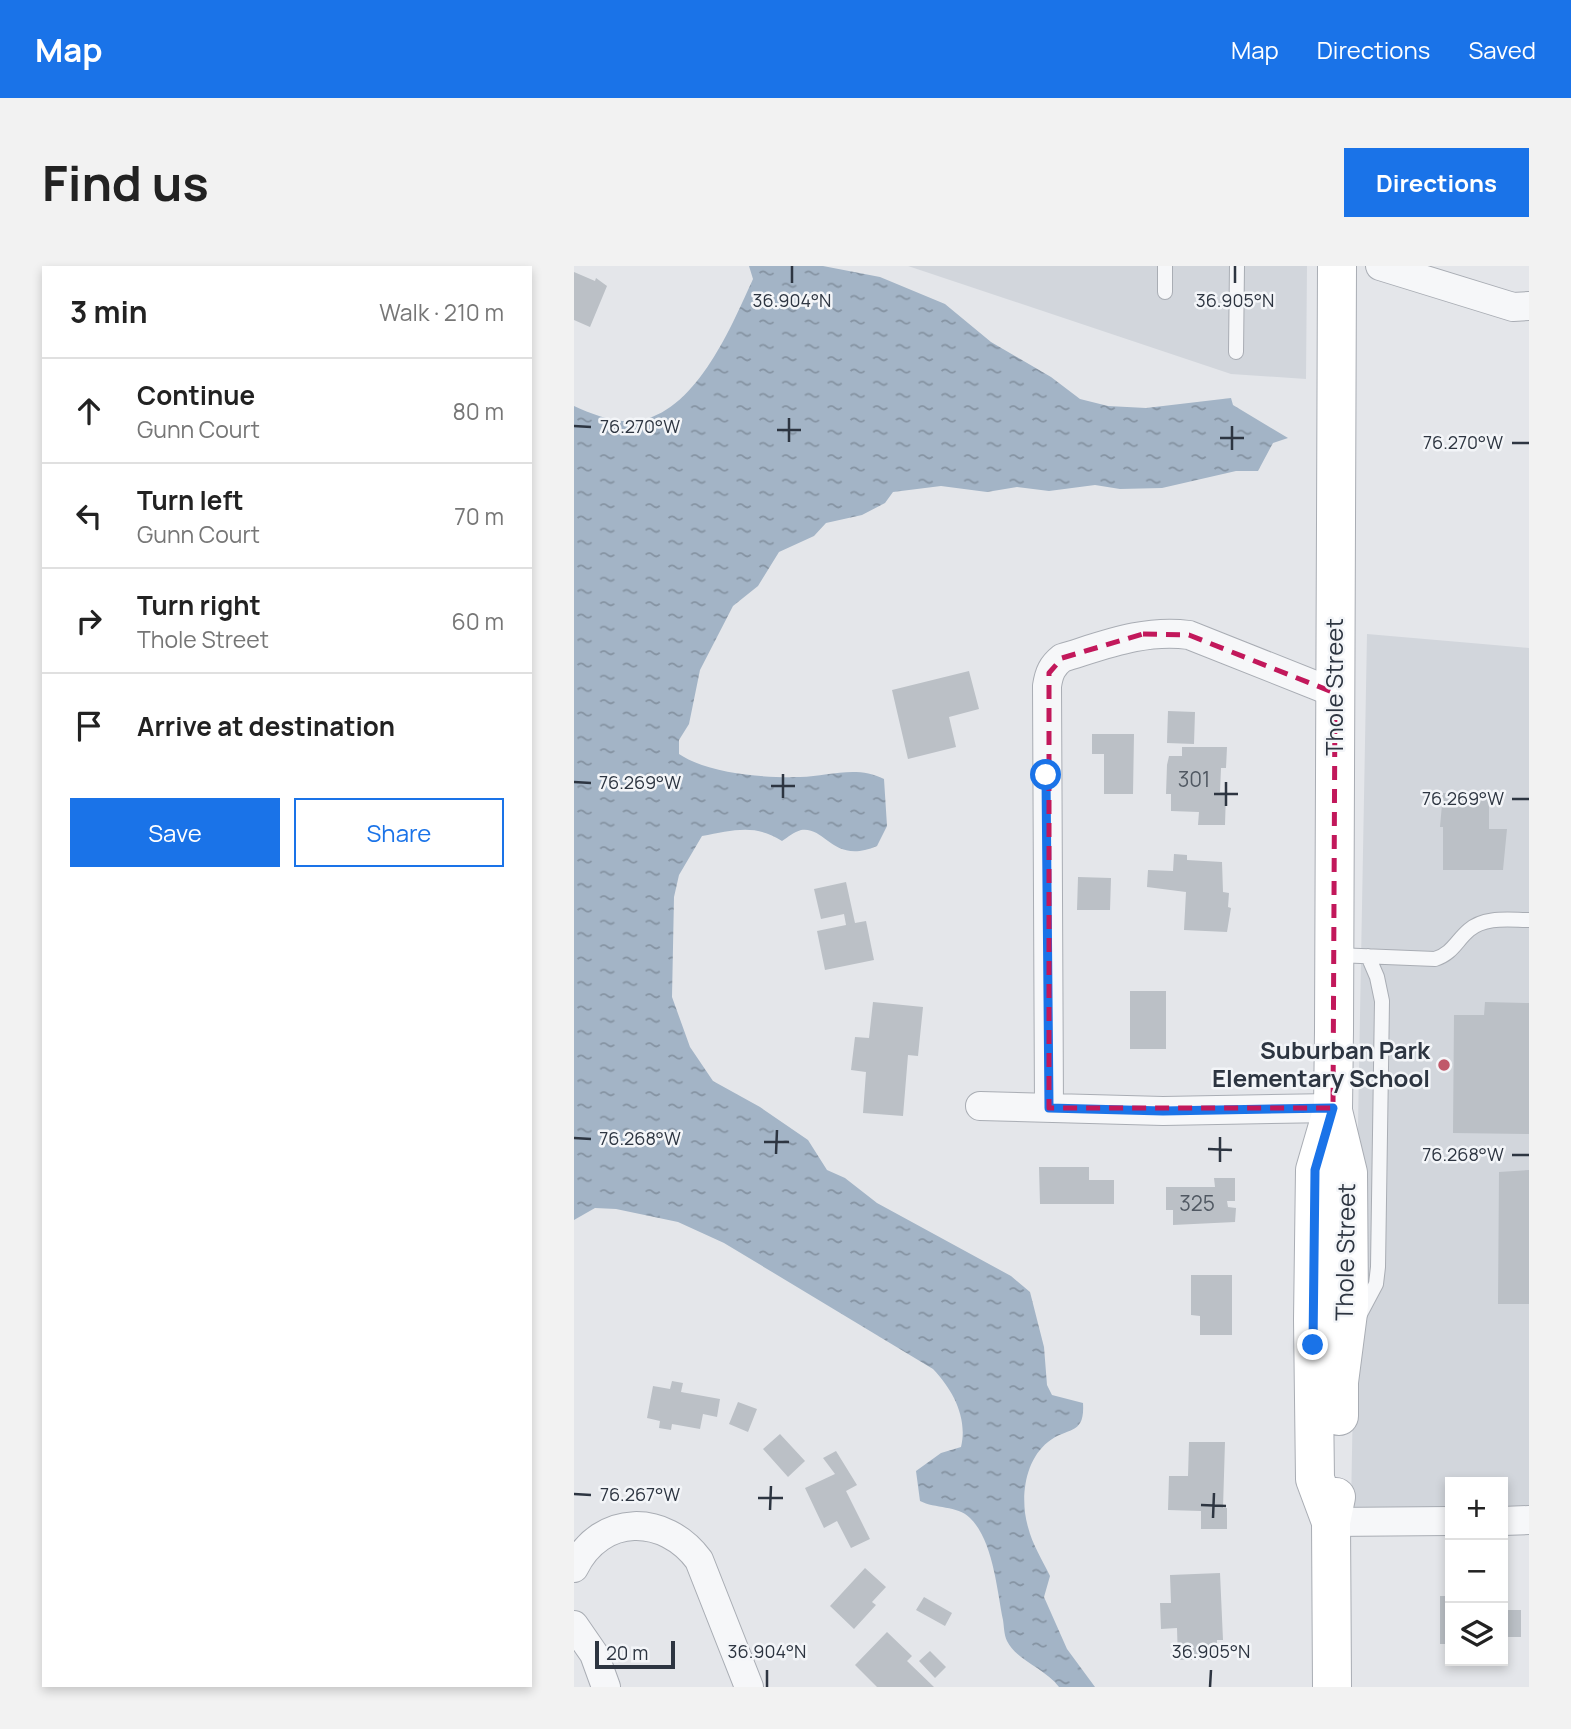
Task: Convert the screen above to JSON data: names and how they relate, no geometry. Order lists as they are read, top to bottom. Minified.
{"streets":{"street":["Thole Street"]},"places":["Suburban Park Elementary School"],"house_numbers":["301","325"],"scale_bar":"20 m","page":{"header":"Map","nav":["Map","Directions","Saved"],"buttons":["Directions",["Save","Share"]],"title":"Find us","heading":["3 min","Walk · 210 m"],"list":[["Continue","Gunn Court","80 m"],["Turn left","Gunn Court","70 m"],["Turn right","Thole Street","60 m"],"Arrive at destination"],"map_buttons":["+","−"],"scale":"20 m"},"coordinates":["36.904°N","36.905°N","76.270°W","76.269°W","76.268°W","76.267°W"]}
